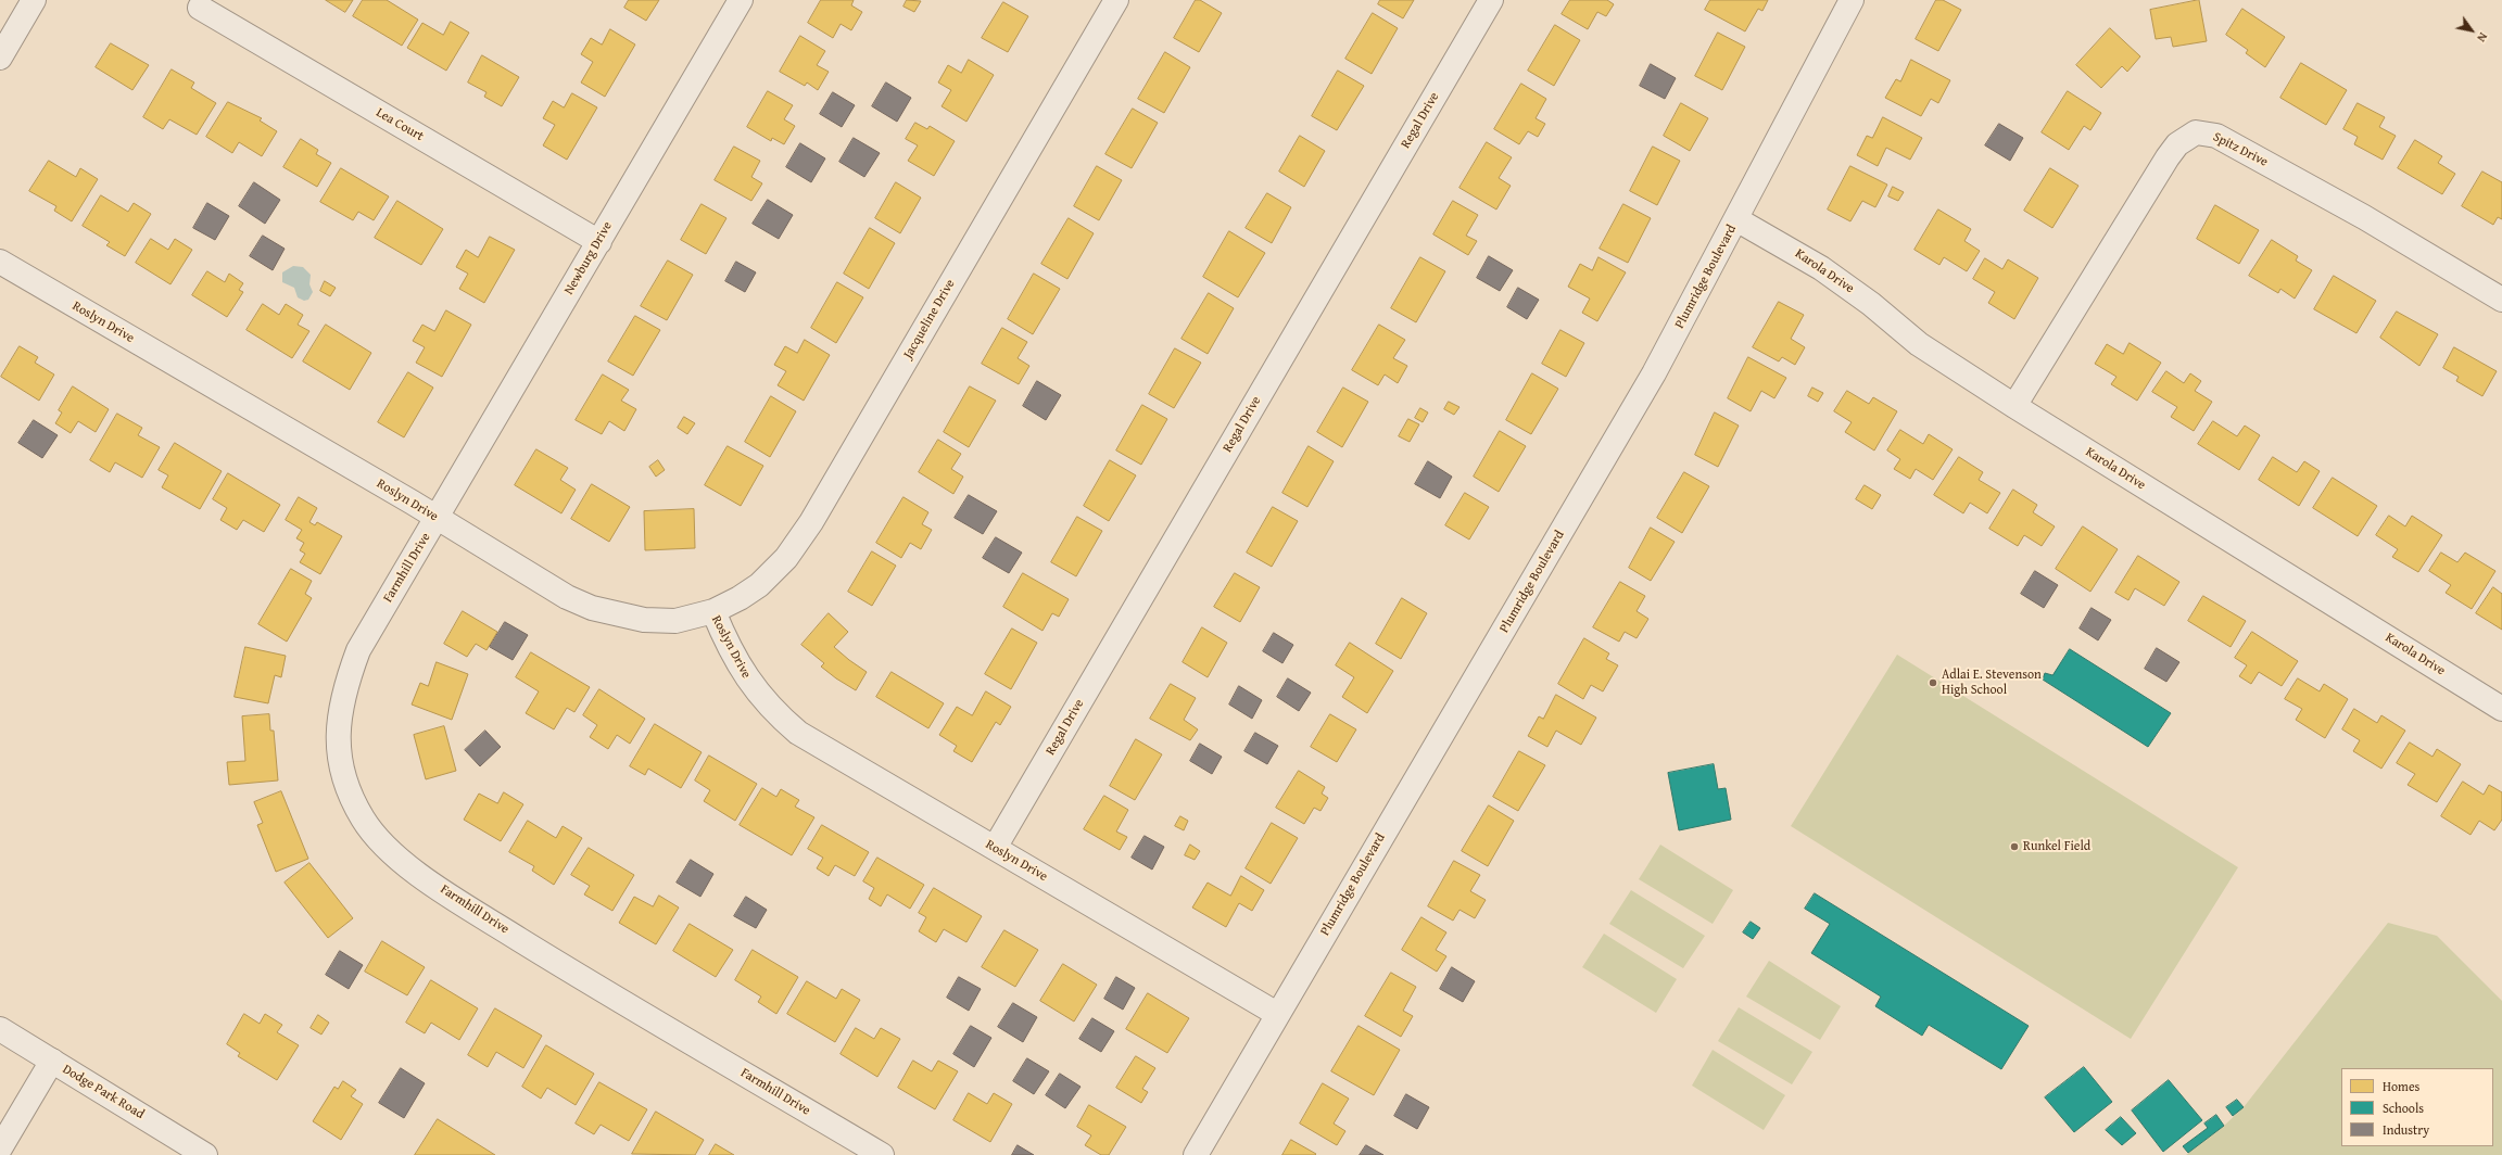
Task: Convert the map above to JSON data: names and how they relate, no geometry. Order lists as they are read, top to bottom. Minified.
{"streets":{"street":["Regal Drive","Lea Court","Spitz Drive","Newburg Drive","Karola Drive","Plumridge Boulevard","Jacqueline Drive","Roslyn Drive","Farmhill Drive","Dodge Park Road"]},"crossings":[["Regal Drive","Roslyn Drive"],["Lea Court","Newburg Drive"],["Spitz Drive","Karola Drive"],["Newburg Drive","Roslyn Drive"],["Newburg Drive","Farmhill Drive"],["Karola Drive","Plumridge Boulevard"],["Plumridge Boulevard","Roslyn Drive"],["Jacqueline Drive","Roslyn Drive"],["Roslyn Drive","Farmhill Drive"]],"places":["Adlai E. Stevenson High School","Runkel Field"],"legend":["Homes","Schools","Industry"],"north":"bottom right"}
